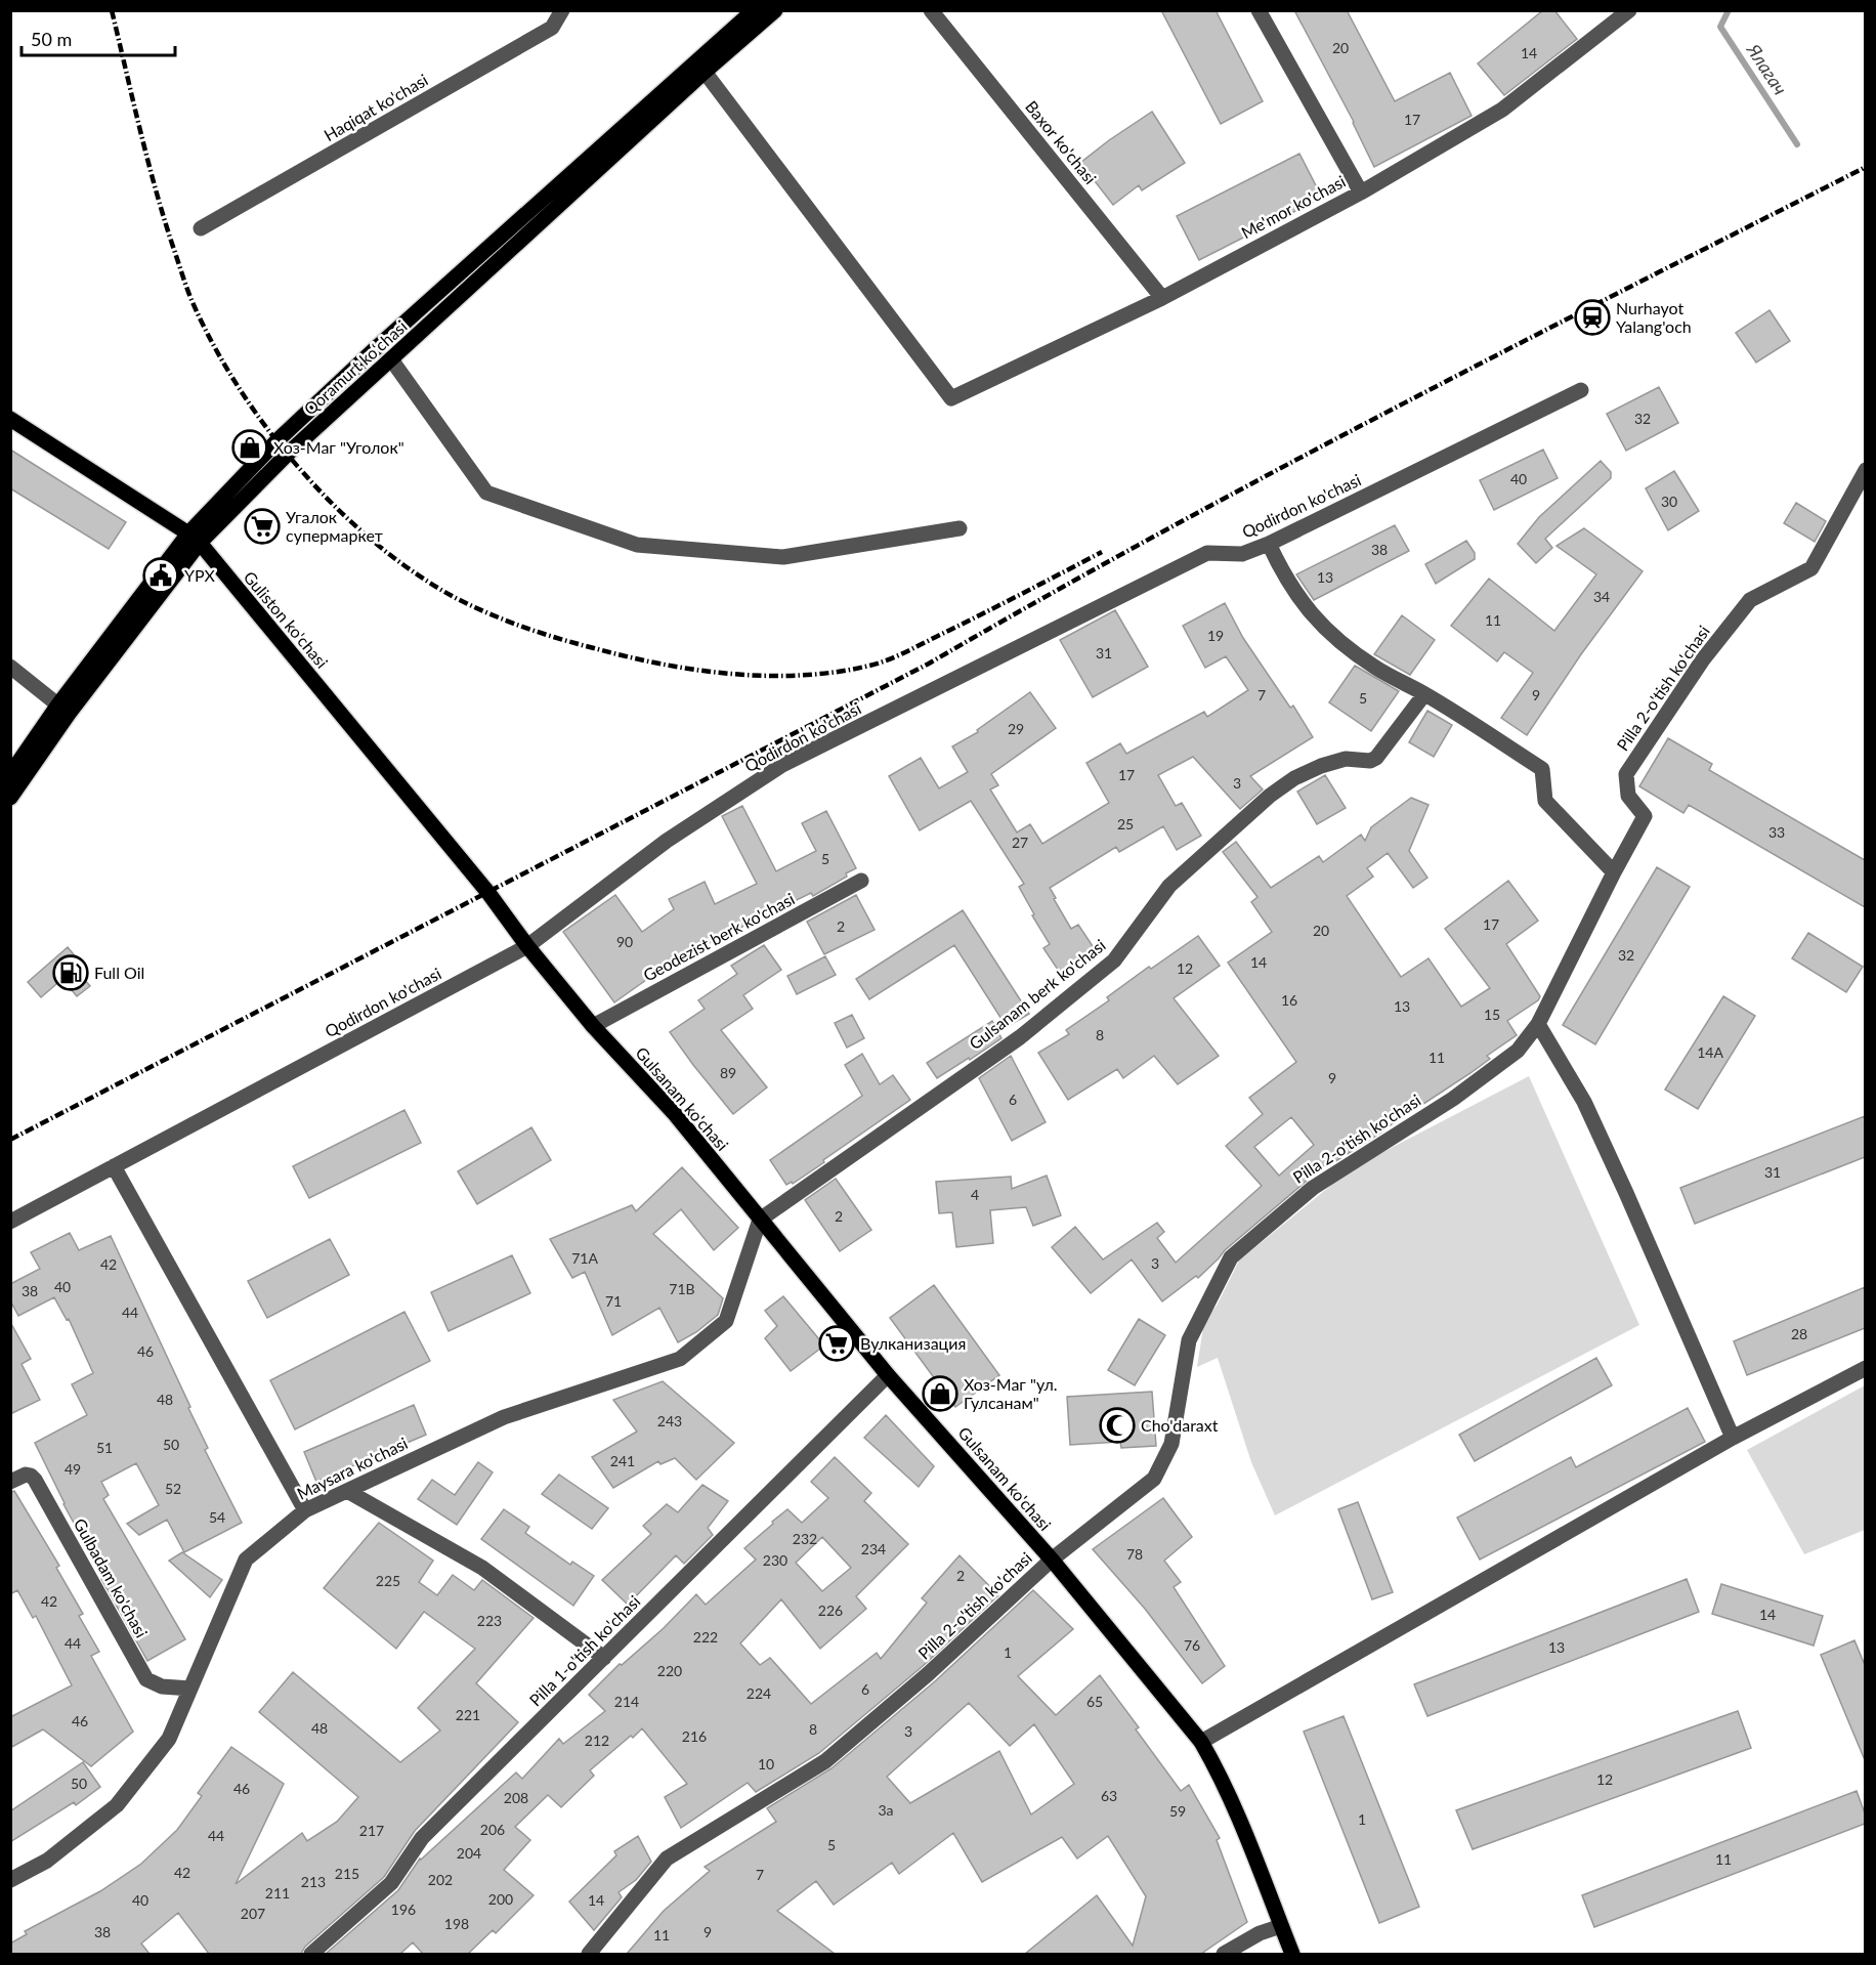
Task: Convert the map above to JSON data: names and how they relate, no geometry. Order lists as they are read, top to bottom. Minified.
{"streets":{"main road":["Qoramurt koʻchasi","Guliston ko'chasi","Gulsanam ko'chasi"],"street":["Haqiqat ko'chasi","Baxor ko'chasi","Me'mor ko'chasi","Qodirdon ko'chasi","Pilla 2-o'tish ko'chasi","Geodezist berk ko'chasi","Gulsanam berk ko'chasi","Maysara ko'chasi","Gulbadam ko'chasi","Pilla 1-o'tish ko'chasi"]},"crossings":[["Baxor ko'chasi","Me'mor ko'chasi"],["Me'mor ko'chasi","Qoramurt koʻchasi"],["Qoramurt koʻchasi","Guliston ko'chasi"],["Qodirdon ko'chasi","Gulsanam ko'chasi"],["Guliston ko'chasi","Gulsanam ko'chasi"],["Pilla 2-o'tish ko'chasi","Gulsanam ko'chasi"],["Geodezist berk ko'chasi","Gulsanam ko'chasi"],["Gulsanam berk ko'chasi","Gulsanam ko'chasi"],["Gulsanam berk ko'chasi","Maysara ko'chasi"],["Gulsanam ko'chasi","Maysara ko'chasi"],["Gulsanam ko'chasi","Pilla 1-o'tish ko'chasi"],["Maysara ko'chasi","Gulbadam ko'chasi"]],"water":["Ялагач"],"places":{"station":["Nurhayot Yalang'och"],"shop":["Хоз-Маг \"Уголок\"","Хоз-Маг \"ул. Гулсанам\""],"supermarket":["Угалок супермаркет","Вулканизация"],"public building":["YPX"],"fuel station":["Full Oil"],"mosque":["Cho'daraxt"]},"house_numbers":["20","14","17","32","40","30","38","13","34","11","19","31","7","9","5","29","17","3","25","33","27","5","17","2","20","90","32","14","12","16","13","15","8","14A","11","89","9","6","31","4","2","71A","3","42","40","71B","38","71","44","28","46","48","243","50","51","241","49","52","54","232","234","78","230","2","225","42","226","14","223","222","44","76","13","1","220","6","224","214","65","221","46","48","8","3","216","212","10","12","50","46","63","208","3a","59","1","206","217","44","5","204","11","42","215","7","202","213","211","200","40","14","196","207","198","38","9","11"],"scale_bar":"50 m"}
